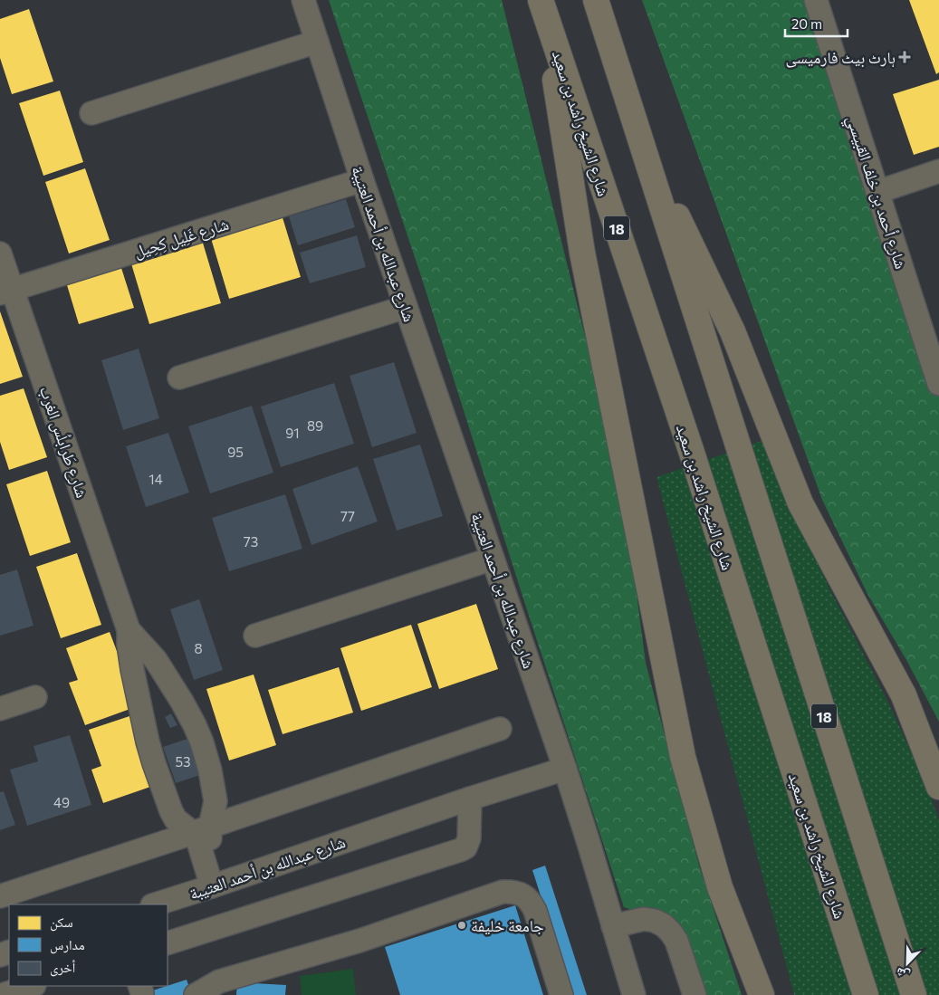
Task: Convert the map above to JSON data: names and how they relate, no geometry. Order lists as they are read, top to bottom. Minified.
{"streets":{"main road":["شارع الشيخ راشد بن سعيد","18"],"street":["شارع أحمد بن خلف القبيسي","شارع غَلِيل كِحِيل","شارع عبدالله بن أحمد العتيبة","شارع طَرابلُس الغرب"]},"crossings":[["شارع غَلِيل كِحِيل","شارع عبدالله بن أحمد العتيبة"],["شارع غَلِيل كِحِيل","شارع طَرابلُس الغرب"],["شارع عبدالله بن أحمد العتيبة","شارع طَرابلُس الغرب"]],"places":{"health":["ہارٹ بیٹ فارمیسی"],"other":["جامعة خليفة"]},"house_numbers":["89","91","95","14","77","73","8","53","49"],"legend":["سكن","مدارس","أخرى"],"scale_bar":"20 m","north":"bottom left"}
